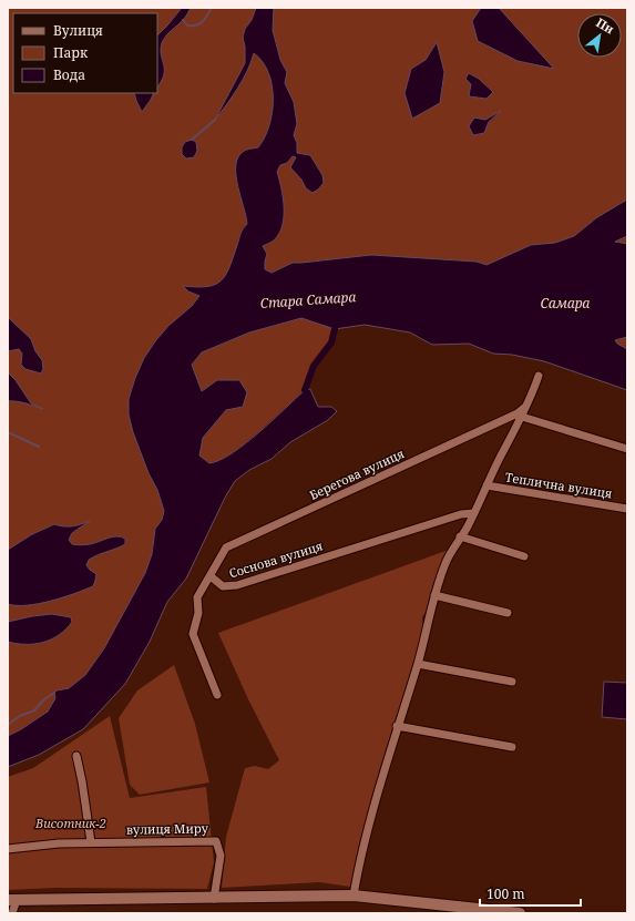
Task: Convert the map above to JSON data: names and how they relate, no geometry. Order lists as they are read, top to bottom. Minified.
{"streets":{"street":["Берегова вулиця","Теплична вулиця","Соснова вулиця","вулиця Миру"]},"crossings":[["Берегова вулиця","Соснова вулиця"]],"water":["Стара Самара","Самара"],"parks":["Висотник-2"],"legend":["Вулиця","Парк","Вода"],"scale_bar":"100 m","north":"top right"}
